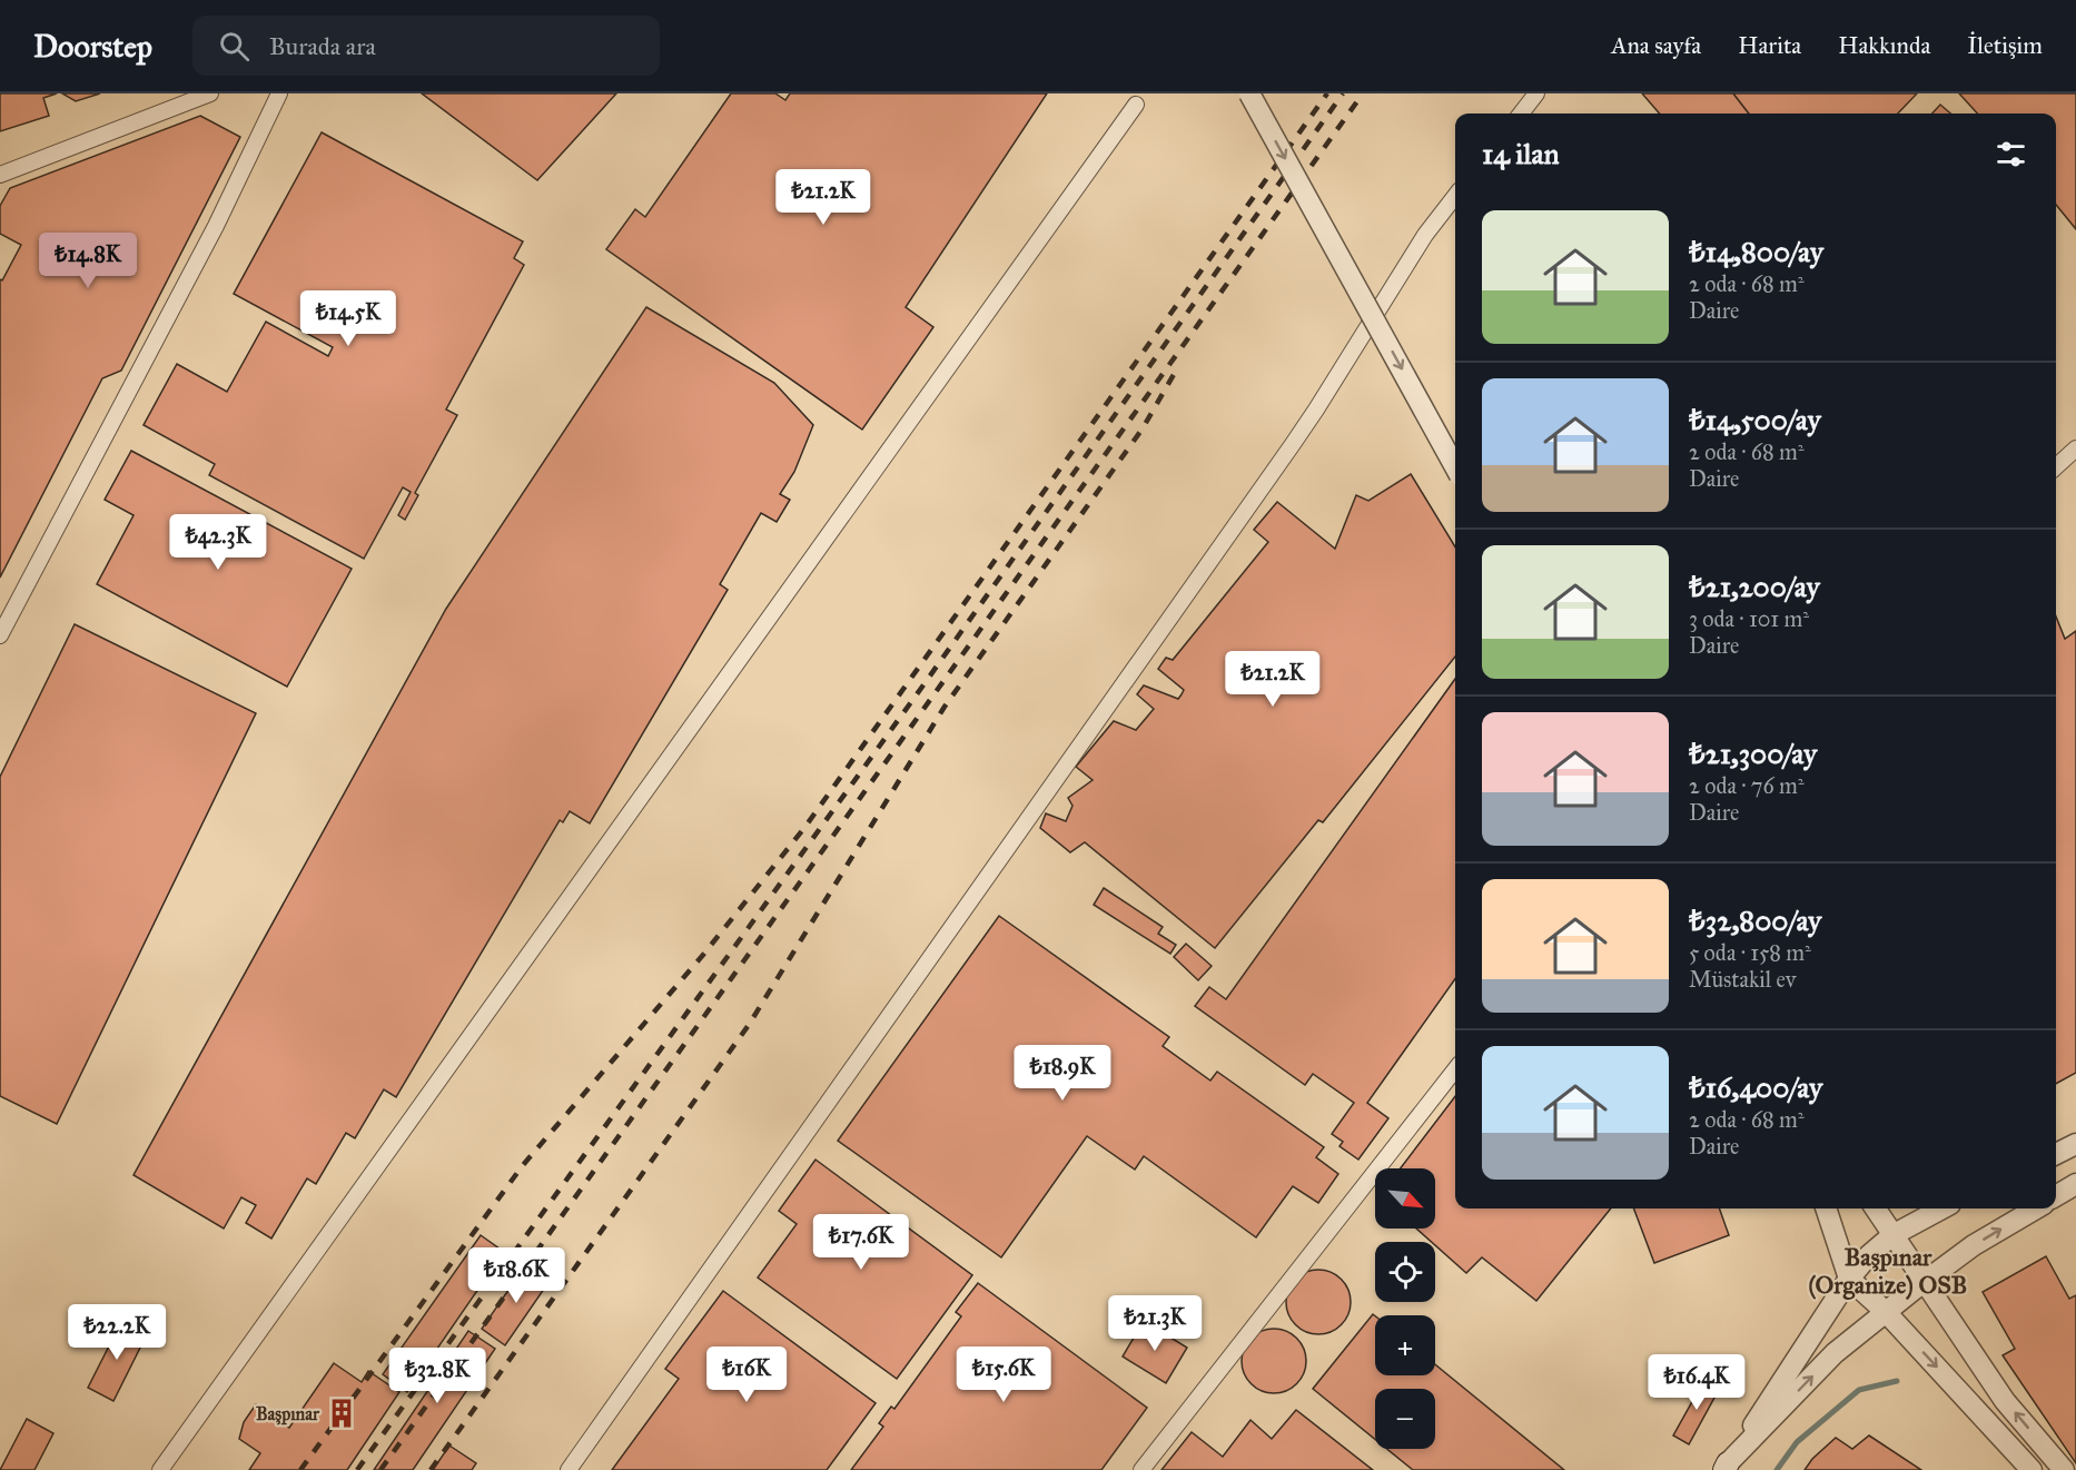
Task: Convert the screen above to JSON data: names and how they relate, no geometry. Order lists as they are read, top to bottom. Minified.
{"districts":["Başpınar (Organize) OSB"],"places":{"building":["Başpınar"]},"north":"bottom right","page":{"header":"Doorstep","search":"Burada ara","nav":["Ana sayfa","Harita","Hakkında","İletişim"],"heading":"14 ilan","price":["₺21.2K","₺14.8K","₺14.5K","₺42.3K","₺21.2K","₺18.9K","₺17.6K","₺18.6K","₺21.3K","₺22.2K","₺16K","₺15.6K","₺32.8K","₺16.4K"],"list":[{"name":"₺14,800/ay","note":"2 oda · 68 m² · Daire"},{"name":"₺14,500/ay","note":"2 oda · 68 m² · Daire"},{"name":"₺21,200/ay","note":"3 oda · 101 m² · Daire"},{"name":"₺21,300/ay","note":"2 oda · 76 m² · Daire"},{"name":"₺32,800/ay","note":"5 oda · 158 m² · Müstakil ev"},{"name":"₺16,400/ay","note":"2 oda · 68 m² · Daire"}],"map_buttons":["+","−"]}}
